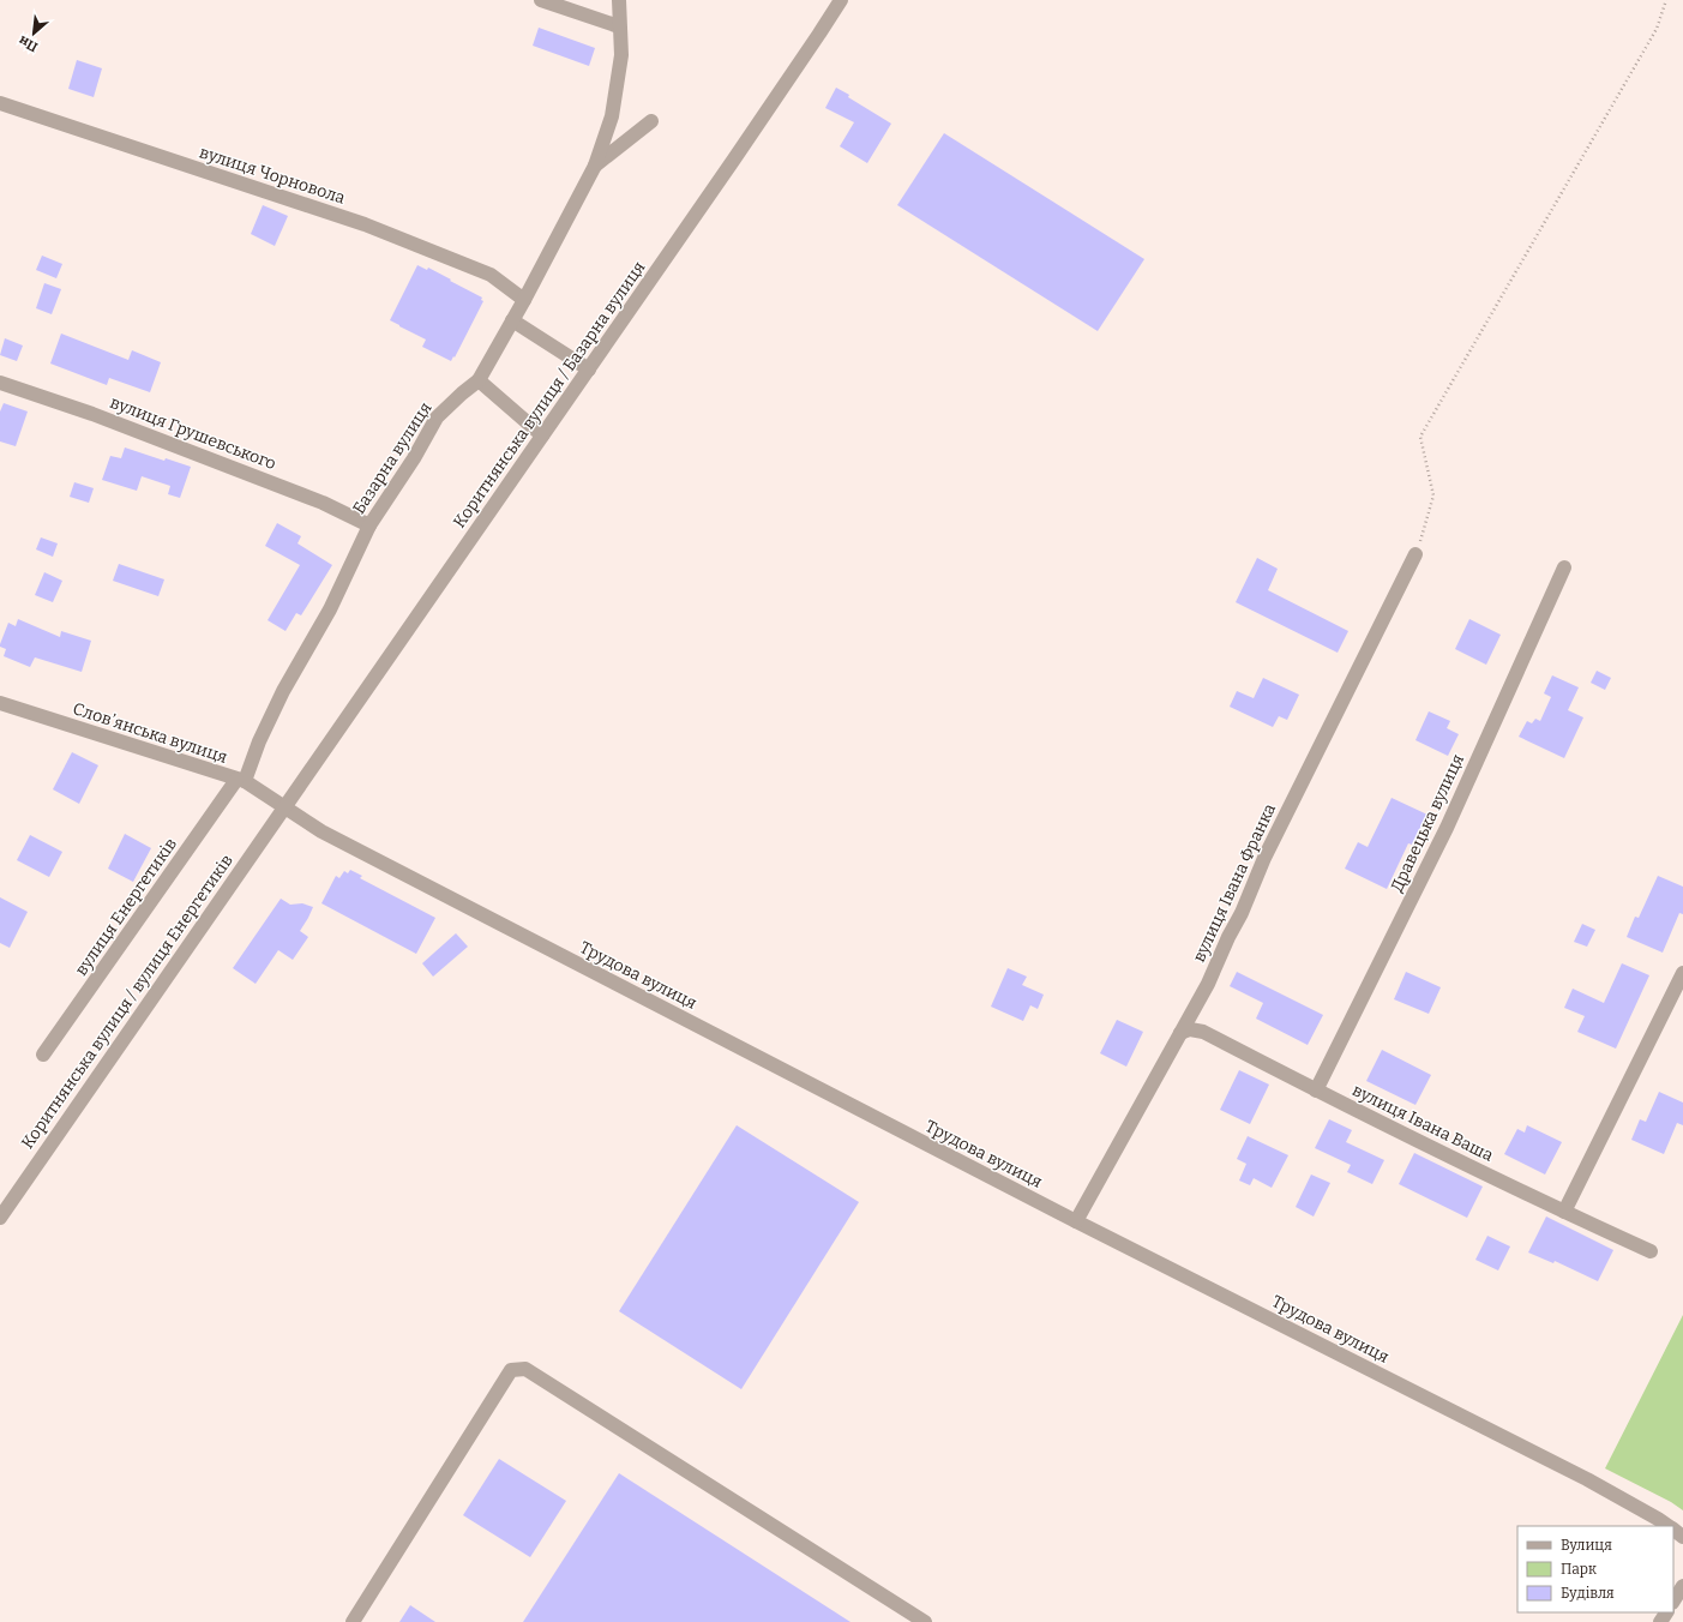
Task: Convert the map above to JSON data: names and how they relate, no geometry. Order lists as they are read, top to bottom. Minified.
{"streets":{"street":["вулиця Чорновола","Коритнянська вулиця / Базарна вулиця","вулиця Грушевського","Базарна вулиця","Словʼянська вулиця","Дравецька вулиця","вулиця Івана Франка","вулиця Енергетиків","Трудова вулиця","Коритнянська вулиця / вулиця Енергетиків","вулиця Івана Ваша"]},"crossings":[["вулиця Чорновола","Базарна вулиця"],["Коритнянська вулиця / Базарна вулиця","Словʼянська вулиця"],["Коритнянська вулиця / Базарна вулиця","Трудова вулиця"],["Коритнянська вулиця / Базарна вулиця","Коритнянська вулиця / вулиця Енергетиків"],["вулиця Грушевського","Базарна вулиця"],["Базарна вулиця","Словʼянська вулиця"],["Базарна вулиця","вулиця Енергетиків"],["Словʼянська вулиця","вулиця Енергетиків"],["Словʼянська вулиця","Трудова вулиця"],["Словʼянська вулиця","Коритнянська вулиця / вулиця Енергетиків"],["Дравецька вулиця","вулиця Івана Ваша"],["вулиця Івана Франка","Трудова вулиця"],["вулиця Івана Франка","вулиця Івана Ваша"],["Трудова вулиця","Коритнянська вулиця / вулиця Енергетиків"]],"legend":["Вулиця","Парк","Будівля"],"north":"bottom left"}
